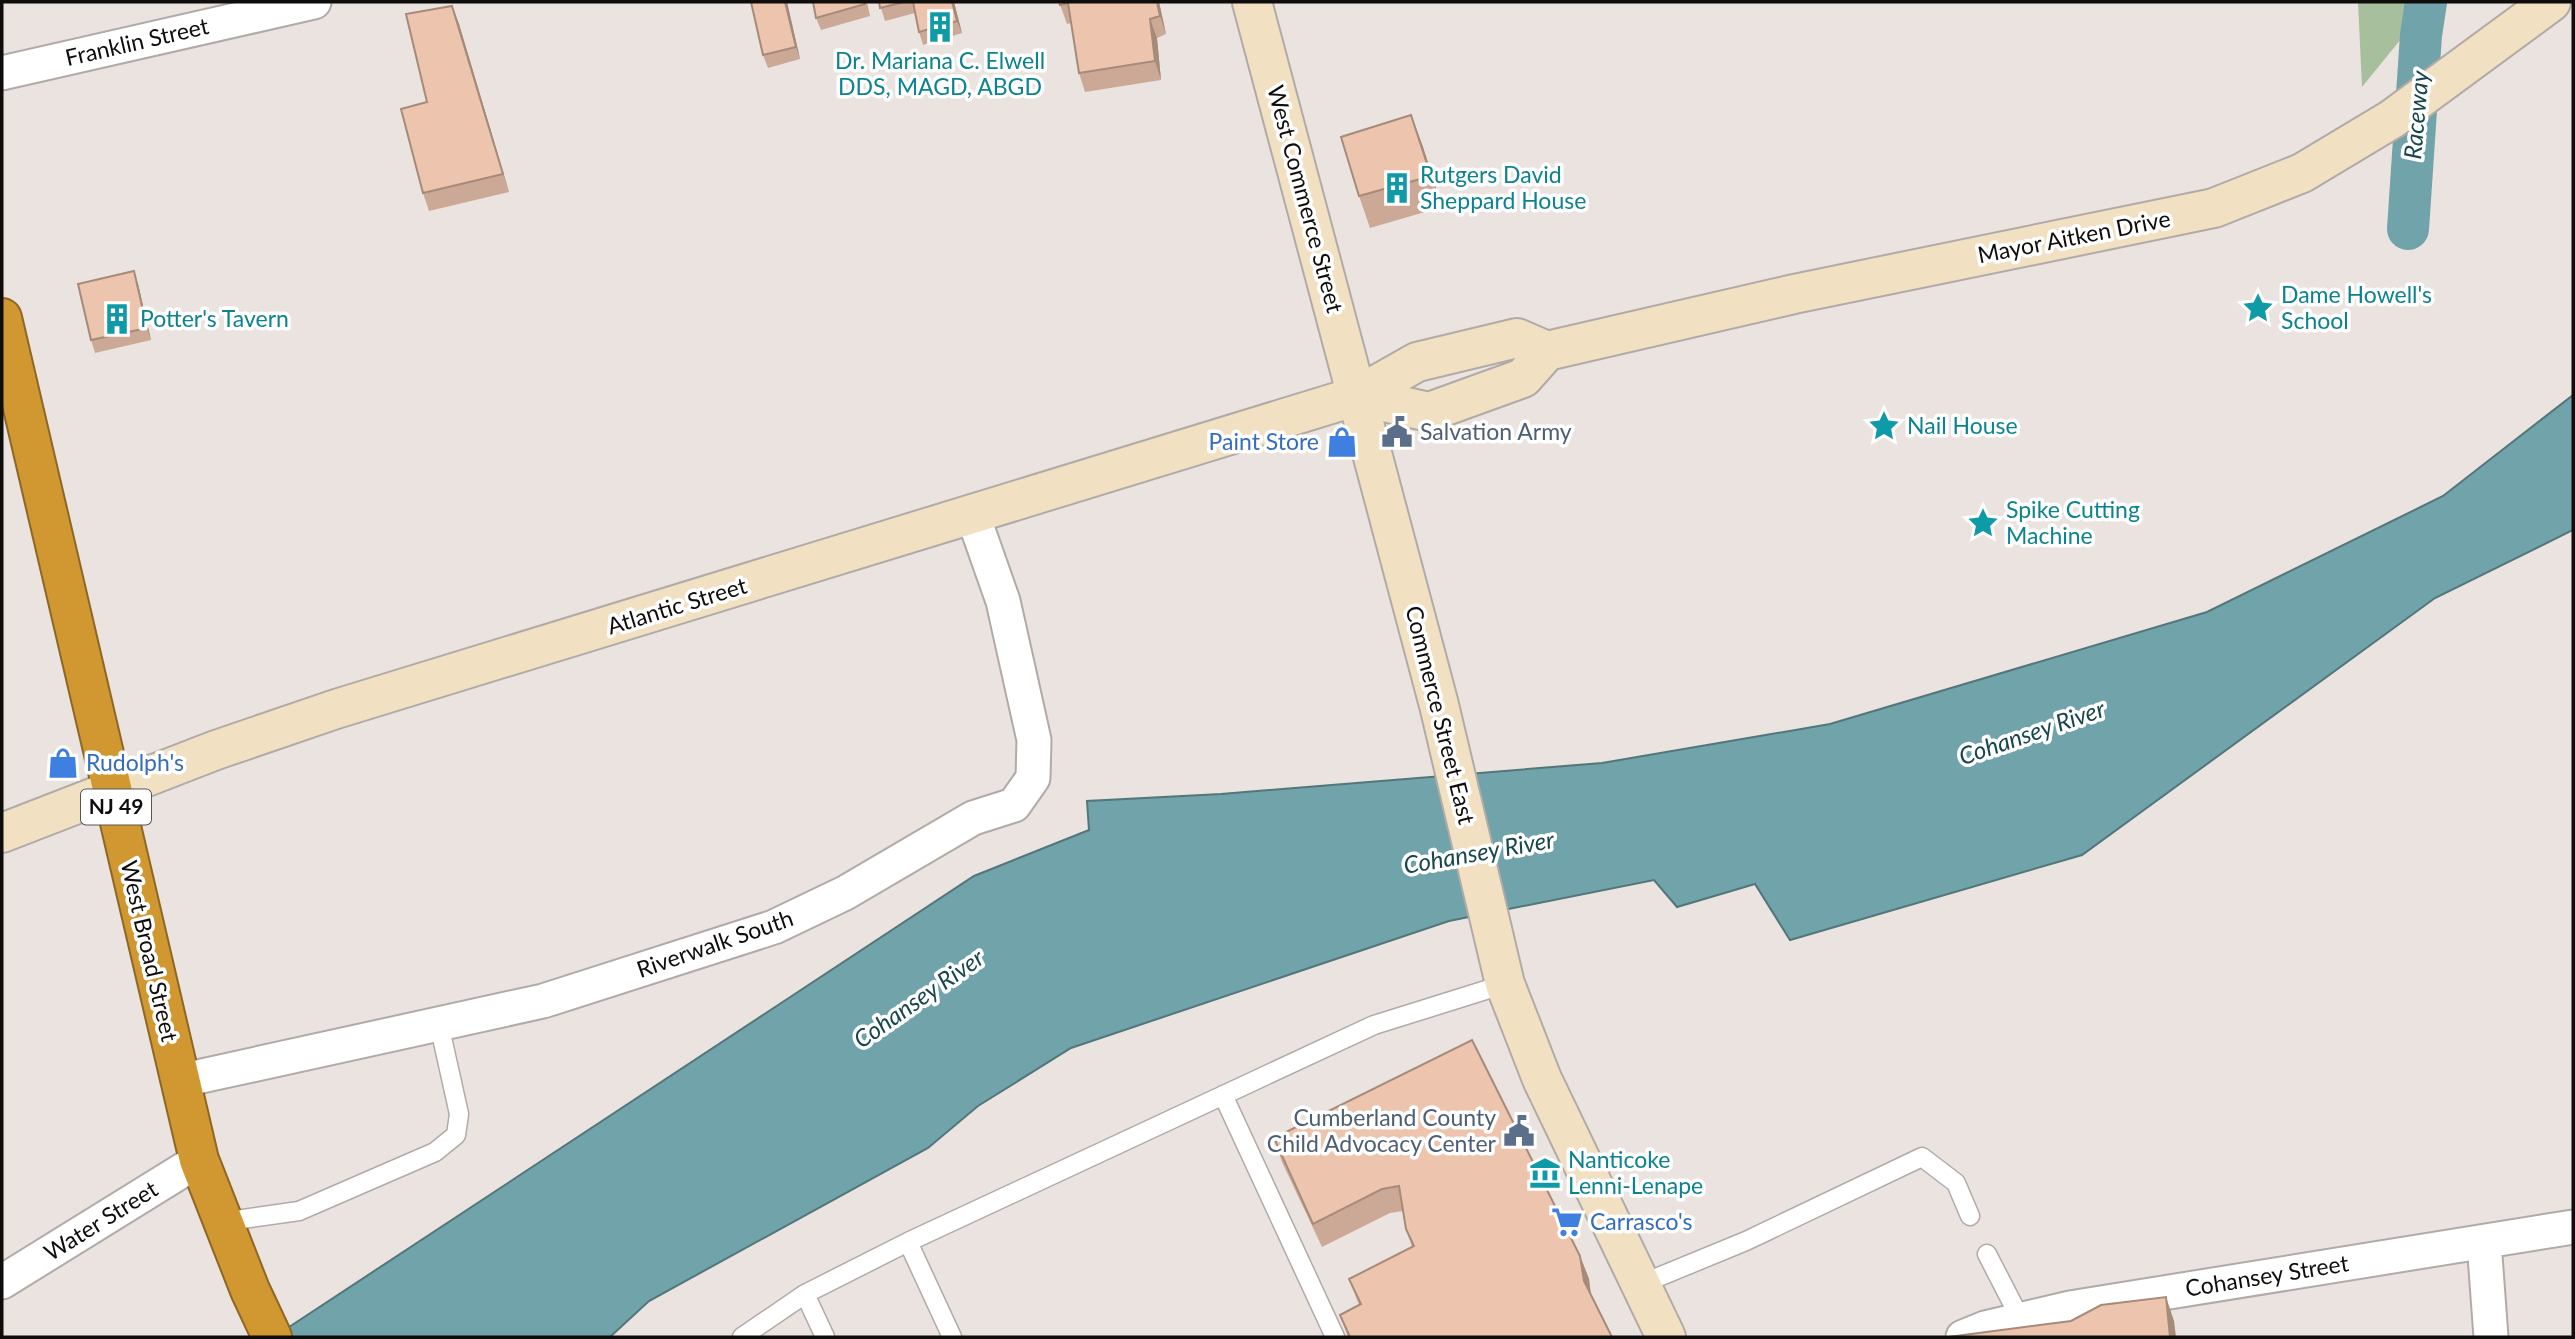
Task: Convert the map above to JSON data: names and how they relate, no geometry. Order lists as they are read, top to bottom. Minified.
{"streets":{"highway":["NJ 49","West Broad Street"],"street":["Franklin Street","West Commerce Street","Mayor Aitken Drive","Atlantic Street","Commerce Street East","Riverwalk South","Water Street","Cohansey Street"]},"crossings":[["West Commerce Street","Atlantic Street"],["West Commerce Street","Commerce Street East"],["Atlantic Street","Commerce Street East"],["Atlantic Street","Riverwalk South"],["Atlantic Street","West Broad Street"],["Riverwalk South","West Broad Street"],["West Broad Street","Water Street"]],"water":["Raceway","Cohansey River"],"places":{"building":["Dr. Mariana C. Elwell DDS, MAGD, ABGD","Rutgers David Sheppard House","Potter's Tavern"],"place":["Dame Howell's School","Nail House","Spike Cutting Machine"],"public building":["Salvation Army","Cumberland County Child Advocacy Center"],"shop":["Paint Store","Rudolph's"],"museum":["Nanticoke Lenni-Lenape"],"supermarket":["Carrasco's"]}}
